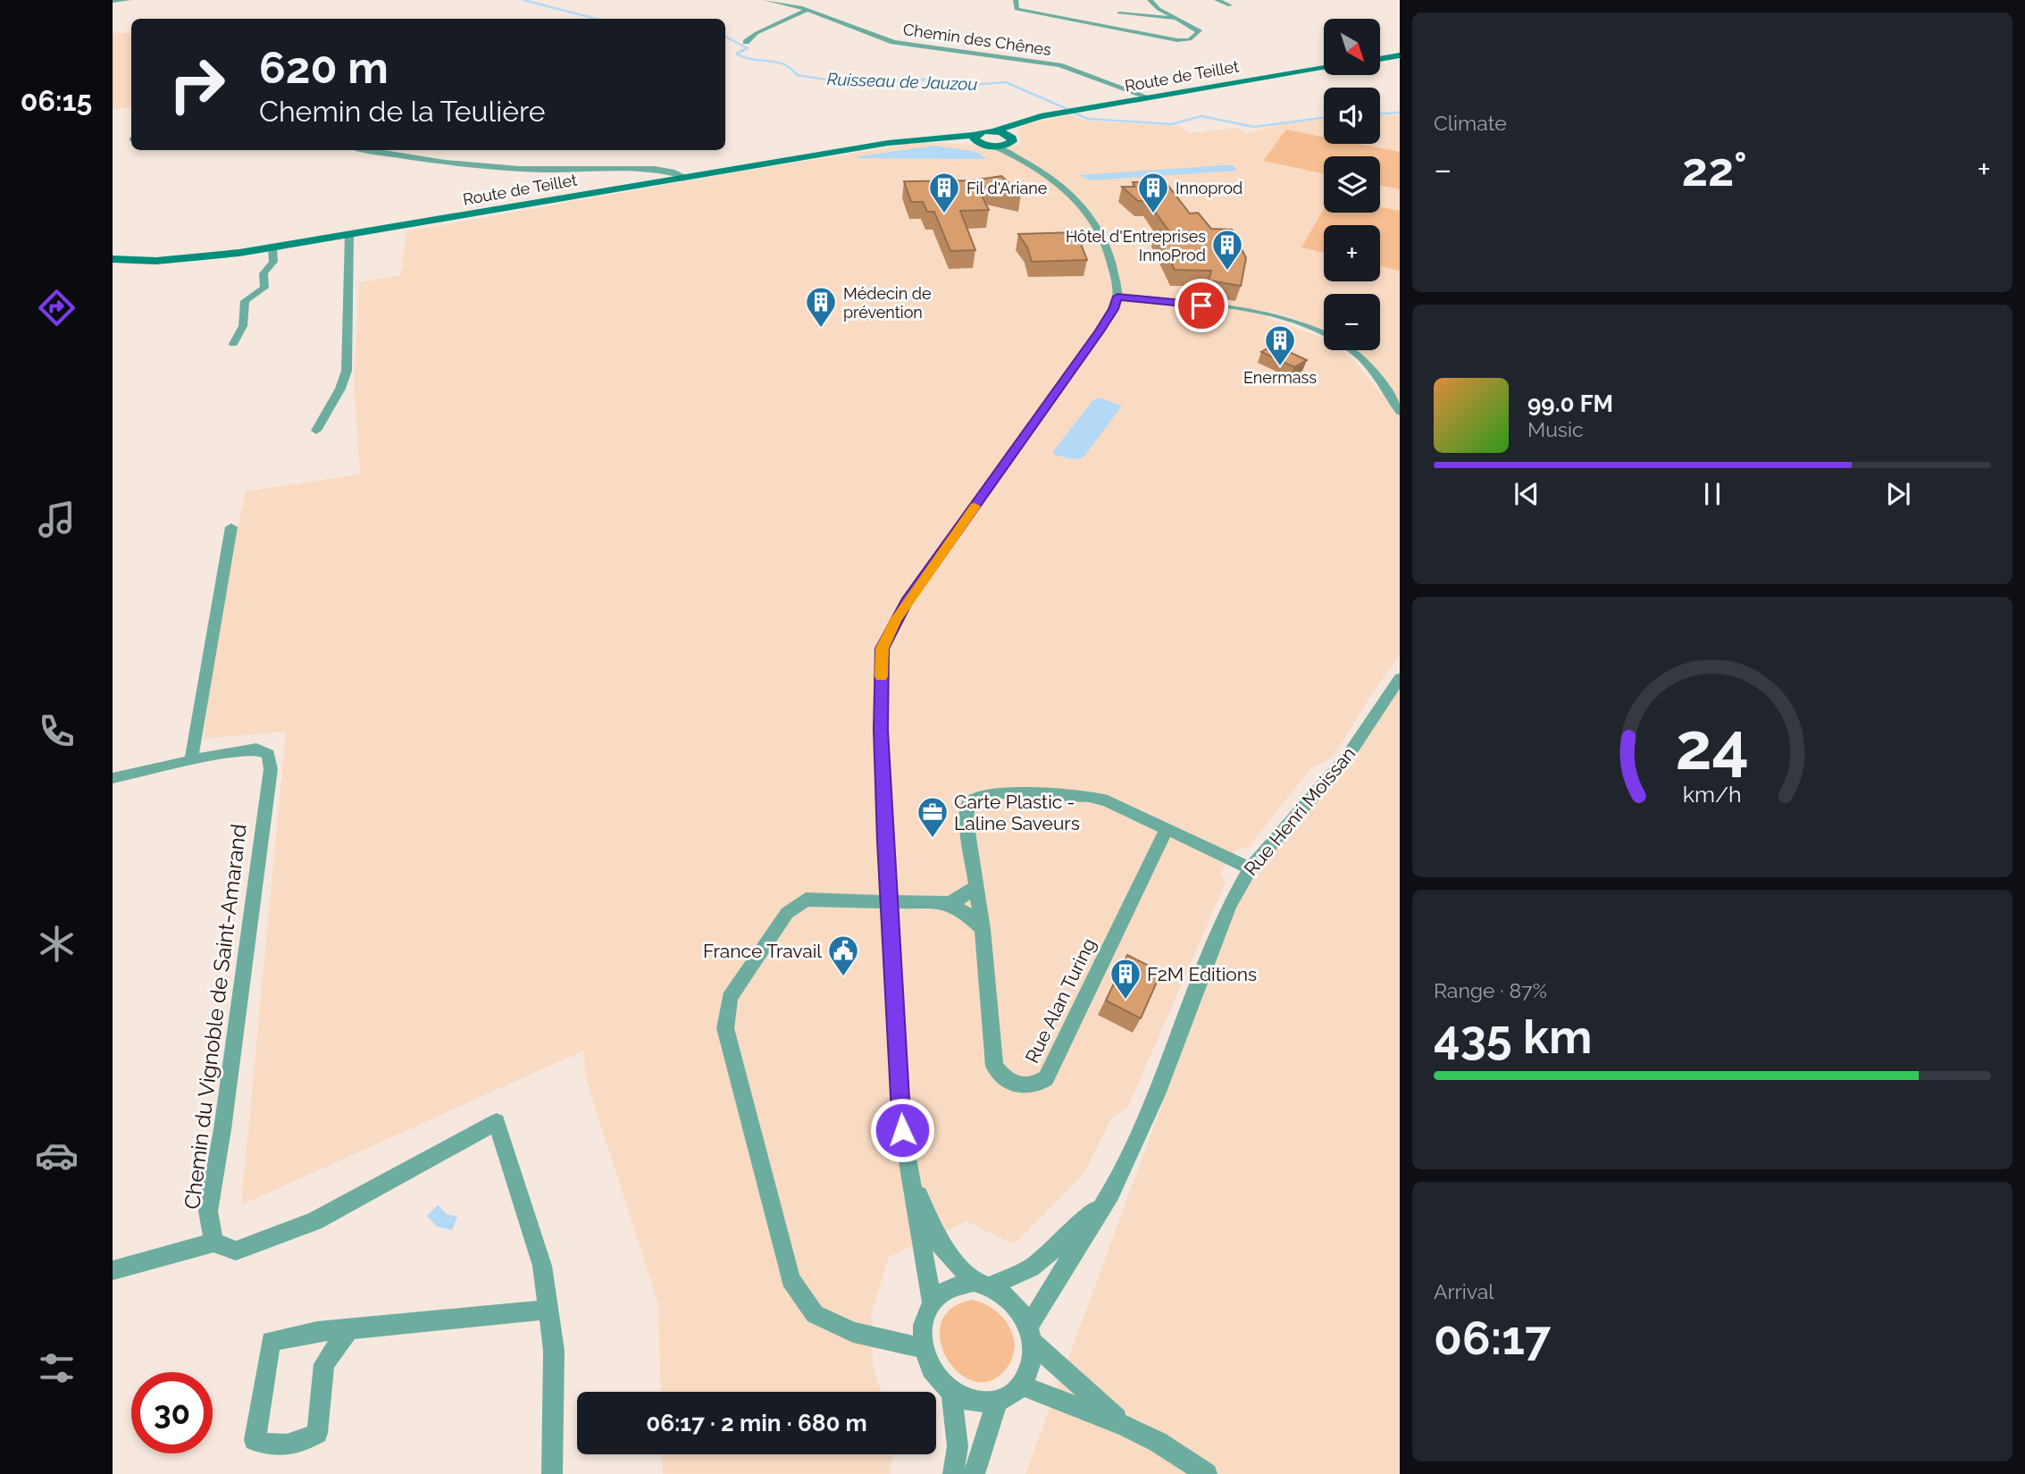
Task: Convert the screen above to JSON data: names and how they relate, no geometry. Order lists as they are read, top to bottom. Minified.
{"streets":{"main road":["Route de Teillet"],"street":["Chemin des Chênes","Rue Henri Moissan","Rue Alan Turing","Chemin du Vignoble de Saint-Amarand"]},"crossings":[["Chemin des Chênes","Route de Teillet"],["Rue Henri Moissan","Rue Alan Turing"]],"water":["Ruisseau de Jauzou"],"places":{"building":["Fil d'Ariane","Innoprod","Hôtel d'Entreprises InnoProd","Médecin de prévention","Enermass","F2M Editions"],"office":["Carte Plastic - Laline Saveurs"],"public building":["France Travail"]},"north":"bottom right","page":{"tabs":"06:15","tile":["Climate",["Range · 87%","435 km"],["Arrival","06:17"]],"map_buttons":["+","−"],"turn":["620 m","Chemin de la Teulière"],"heat":["−","22°","+"],"song":["99.0 FM","Music"],"limit":"30","trip":"06:17 · 2 min · 680 m","gauge":["24","km/h"]}}
